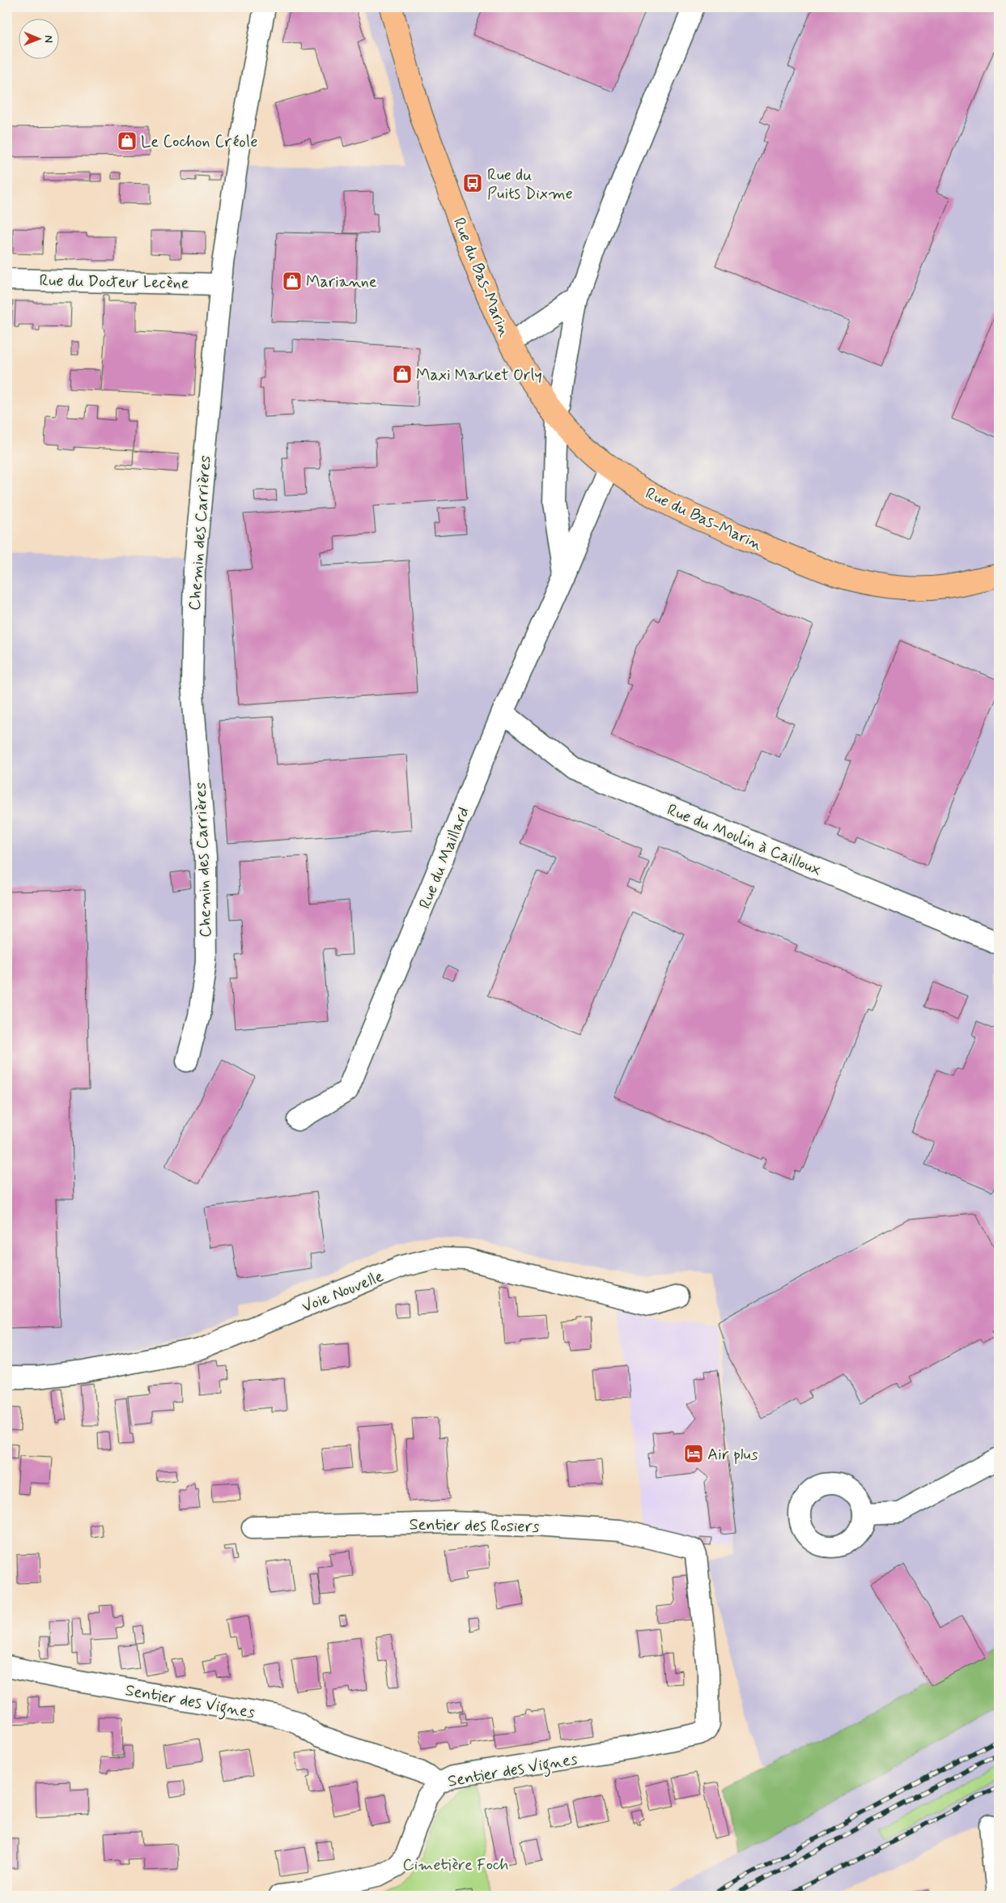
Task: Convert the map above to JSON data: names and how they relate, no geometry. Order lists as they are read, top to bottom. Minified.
{"streets":{"main road":["Rue du Bas-Marin"],"street":["Rue du Docteur Lecène","Chemin des Carrières","Rue du Moulin à Cailloux","Rue du Maillard","Voie Nouvelle","Sentier des Rosiers","Sentier des Vignes"]},"crossings":[["Rue du Bas-Marin","Rue du Maillard"],["Rue du Docteur Lecène","Chemin des Carrières"],["Rue du Moulin à Cailloux","Rue du Maillard"],["Sentier des Rosiers","Sentier des Vignes"]],"parks":["Cimetière Foch"],"places":{"shop":["Le Cochon Créole","Marianne","Maxi Market Orly"],"bus stop":["Rue du Puits Dixme"],"hotel":["Air plus"]},"north":"right"}
